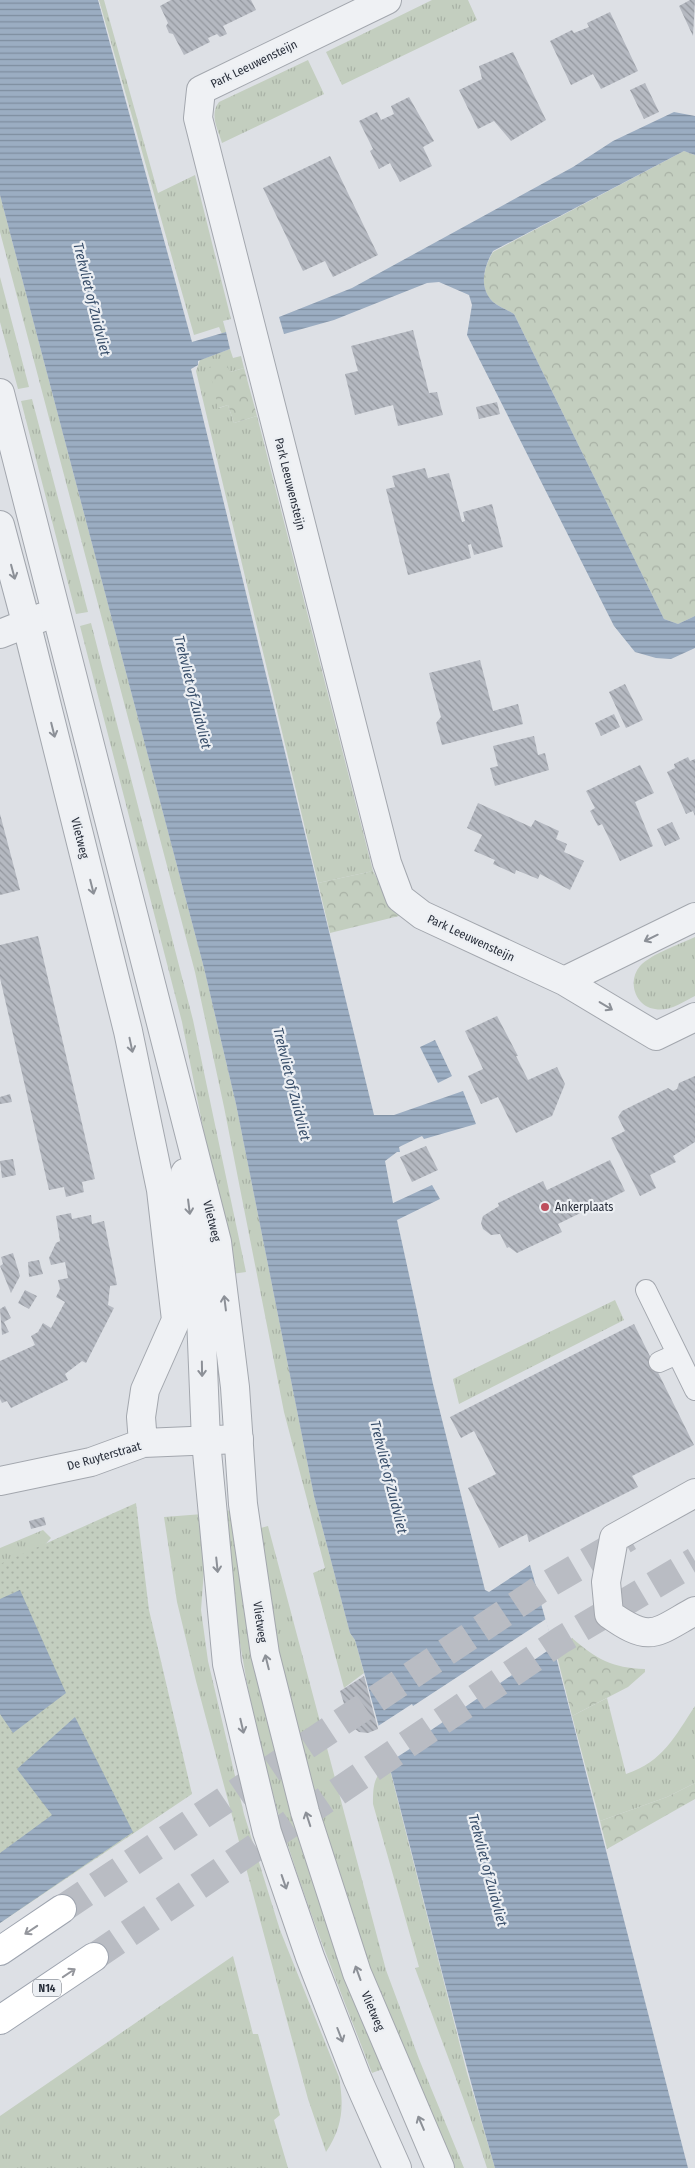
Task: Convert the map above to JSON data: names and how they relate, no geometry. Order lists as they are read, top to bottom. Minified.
{"streets":{"main road":["N14"],"street":["Park Leeuwensteijn","Vlietweg","De Ruyterstraat"]},"crossings":[["Vlietweg","De Ruyterstraat"]],"water":["Trekvliet of Zuidvliet"],"places":["Ankerplaats"]}
